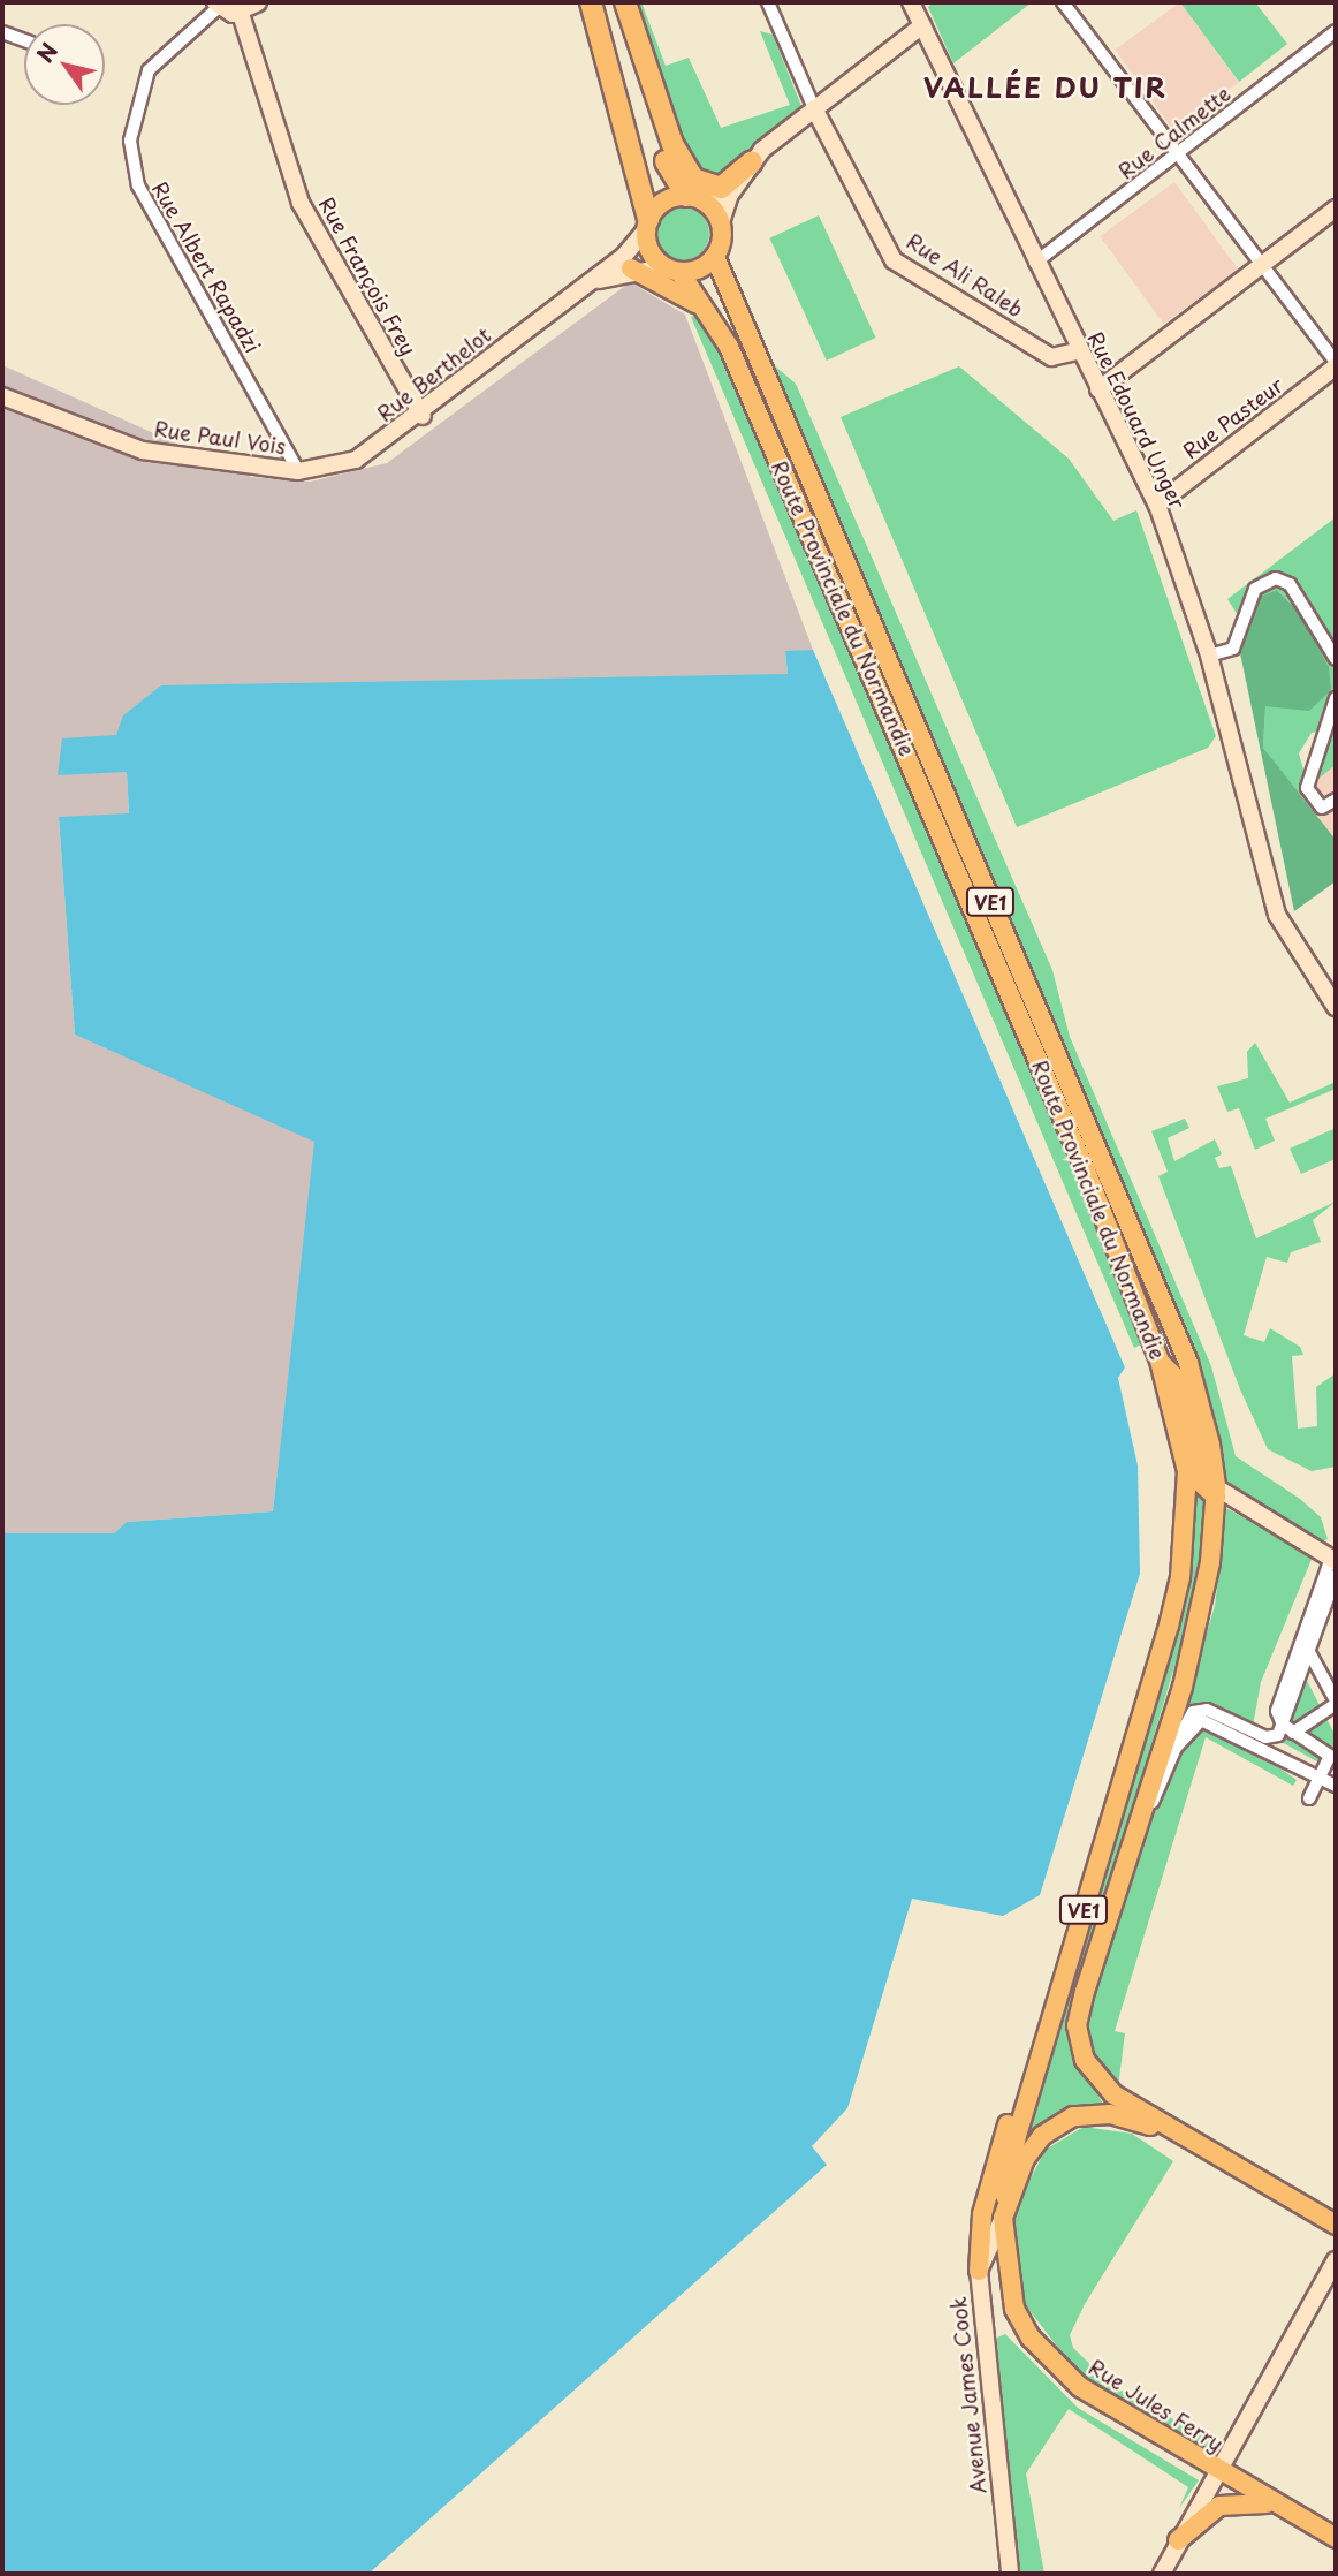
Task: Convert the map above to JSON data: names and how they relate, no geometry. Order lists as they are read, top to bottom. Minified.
{"streets":{"main road":["Route Provinciale du Normandie","VE1","Rue Jules Ferry"],"street":["Rue Calmette","Rue Albert Rapadzi","Rue Ali Raleb","Rue François Frey","Rue Berthelot","Rue Pasteur","Rue Edouard Unger","Rue Paul Vois","Avenue James Cook"]},"crossings":[["Rue Calmette","Rue Edouard Unger"],["Rue Albert Rapadzi","Rue Berthelot"],["Rue Albert Rapadzi","Rue Paul Vois"],["Rue Ali Raleb","Rue Edouard Unger"],["Rue François Frey","Rue Berthelot"],["Rue Berthelot","Rue Paul Vois"],["Rue Berthelot","Route Provinciale du Normandie"],["Rue Pasteur","Rue Edouard Unger"],["Route Provinciale du Normandie","VE1"],["Route Provinciale du Normandie","Rue Jules Ferry"],["Avenue James Cook","Rue Jules Ferry"]],"districts":["VALLÉE DU TIR"],"north":"top left"}
